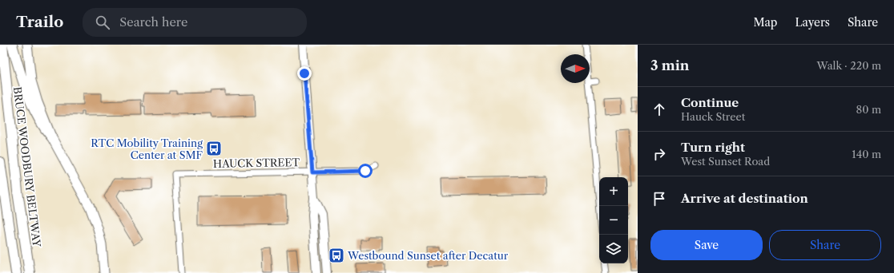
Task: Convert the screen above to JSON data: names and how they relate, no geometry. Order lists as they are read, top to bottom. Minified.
{"streets":{"highway":["BRUCE WOODBURY BELTWAY"],"street":["HAUCK STREET"]},"places":{"bus stop":["RTC Mobility Training Center at SMF","Westbound Sunset after Decatur"]},"north":"right","page":{"header":"Trailo","search":"Search here","nav":["Map","Layers","Share"],"heading":["3 min","Walk · 220 m"],"list":[["Continue","Hauck Street","80 m"],["Turn right","West Sunset Road","140 m"],"Arrive at destination"],"map_buttons":["+","−"],"buttons":["Save","Share"]}}
